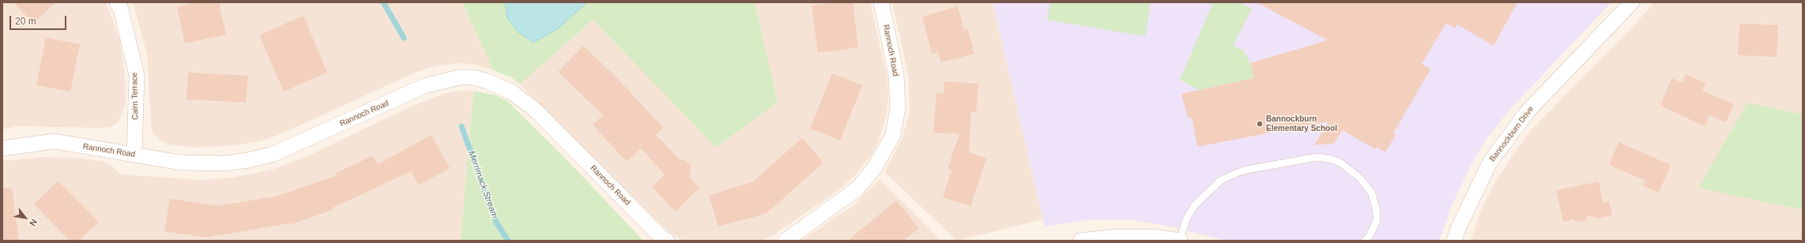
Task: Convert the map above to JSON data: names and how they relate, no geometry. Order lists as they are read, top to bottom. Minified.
{"streets":{"street":["Rannoch Road","Cairn Terrace","Bannockburn Drive"]},"crossings":[["Rannoch Road","Cairn Terrace"]],"water":["Merrimack Stream"],"places":["Bannockburn Elementary School"],"scale_bar":"20 m","north":"bottom right"}
